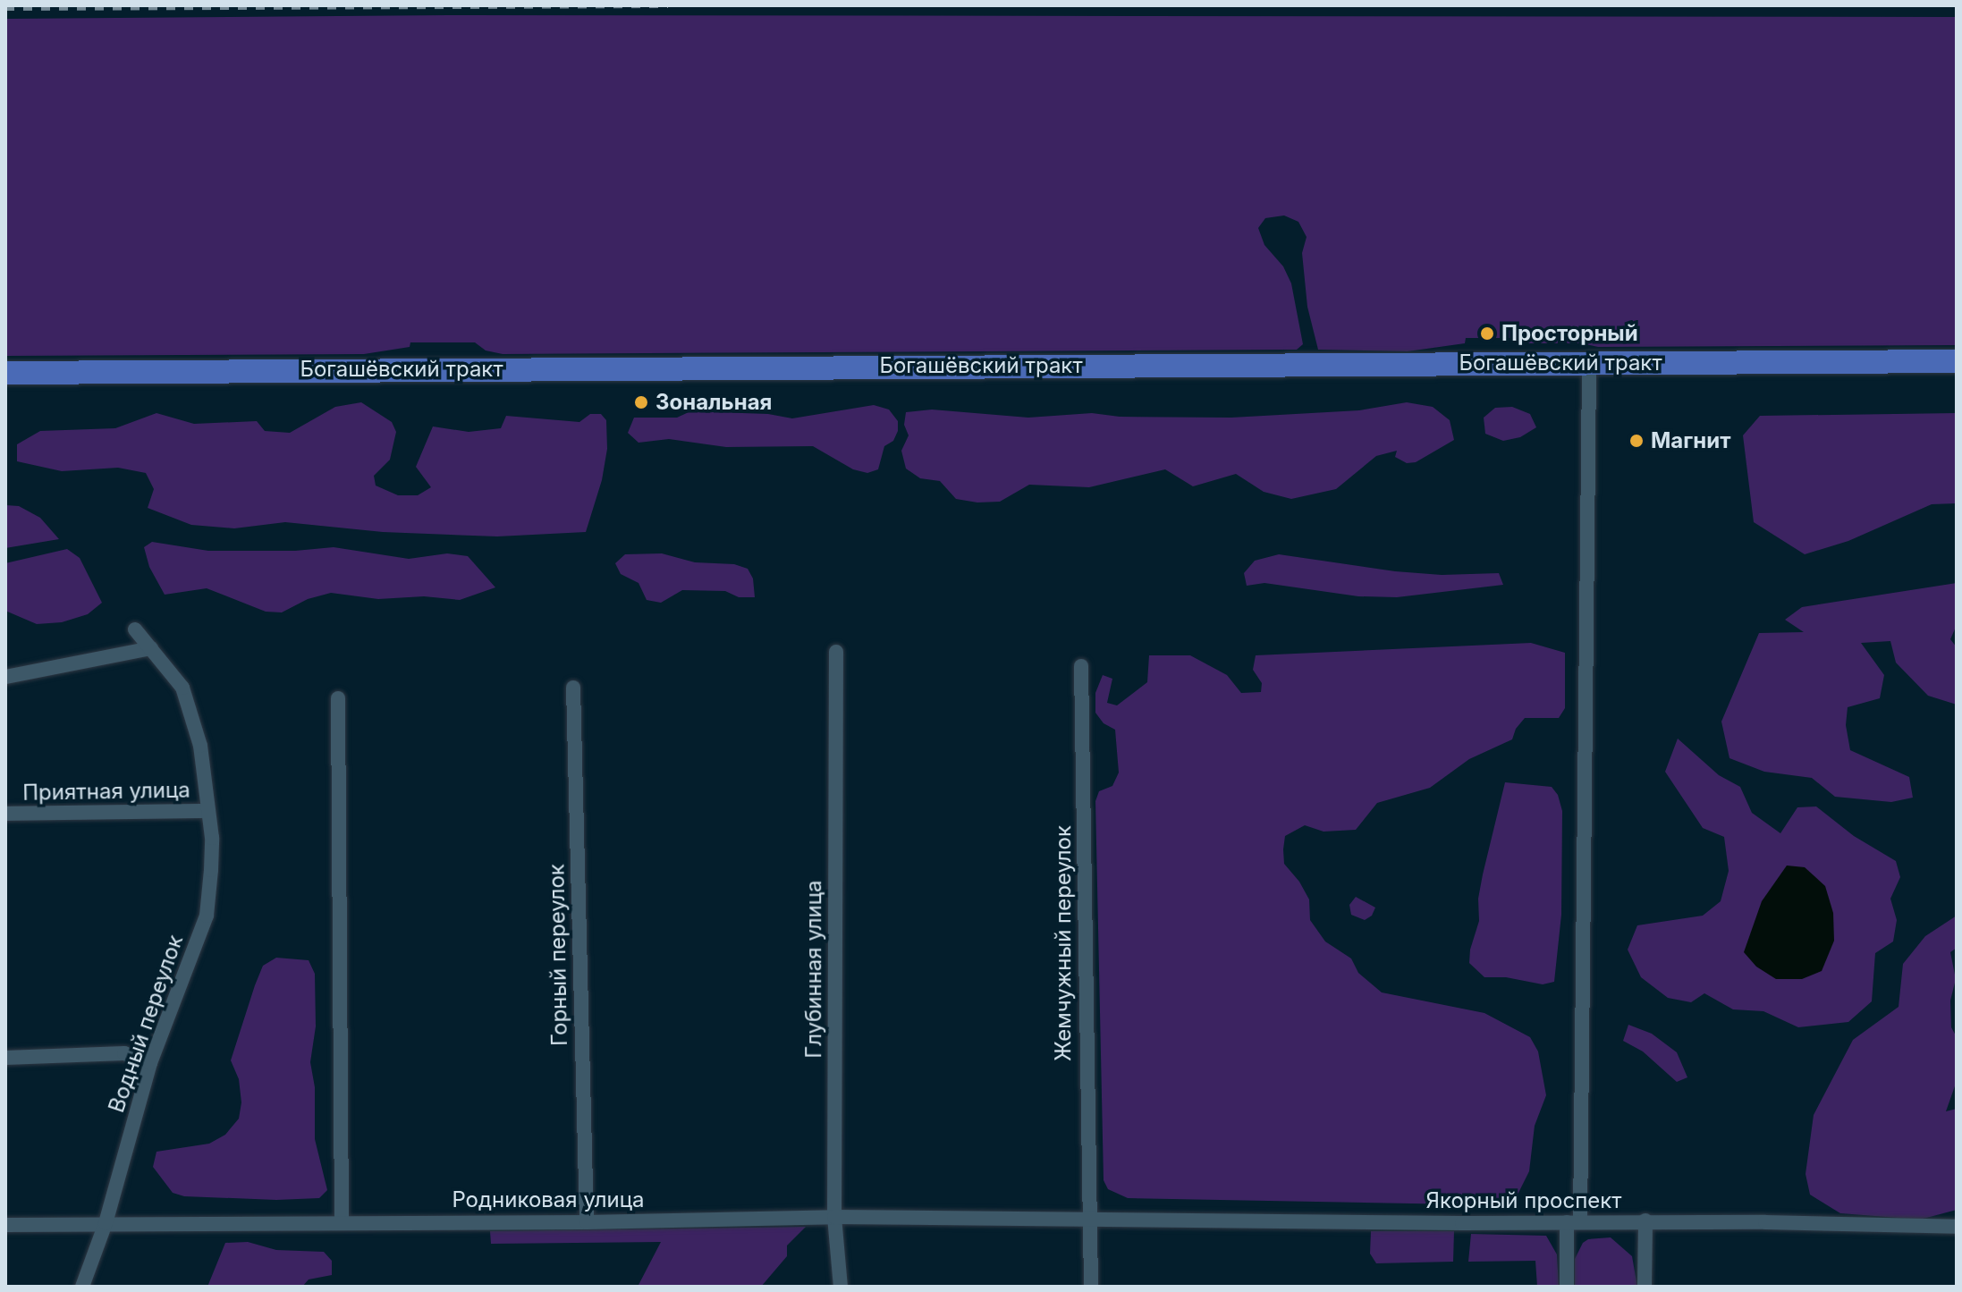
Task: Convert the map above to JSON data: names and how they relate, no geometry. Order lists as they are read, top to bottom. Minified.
{"streets":{"main road":["Богашёвский тракт"],"street":["Приятная улица","Жемчужный переулок","Горный переулок","Глубинная улица","Водный переулок","Родниковая улица","Якорный проспект"]},"crossings":[["Приятная улица","Водный переулок"],["Жемчужный переулок","Родниковая улица"],["Жемчужный переулок","Якорный проспект"],["Горный переулок","Родниковая улица"],["Глубинная улица","Родниковая улица"],["Водный переулок","Родниковая улица"],["Родниковая улица","Якорный проспект"]],"places":["Просторный","Зональная","Магнит"]}
